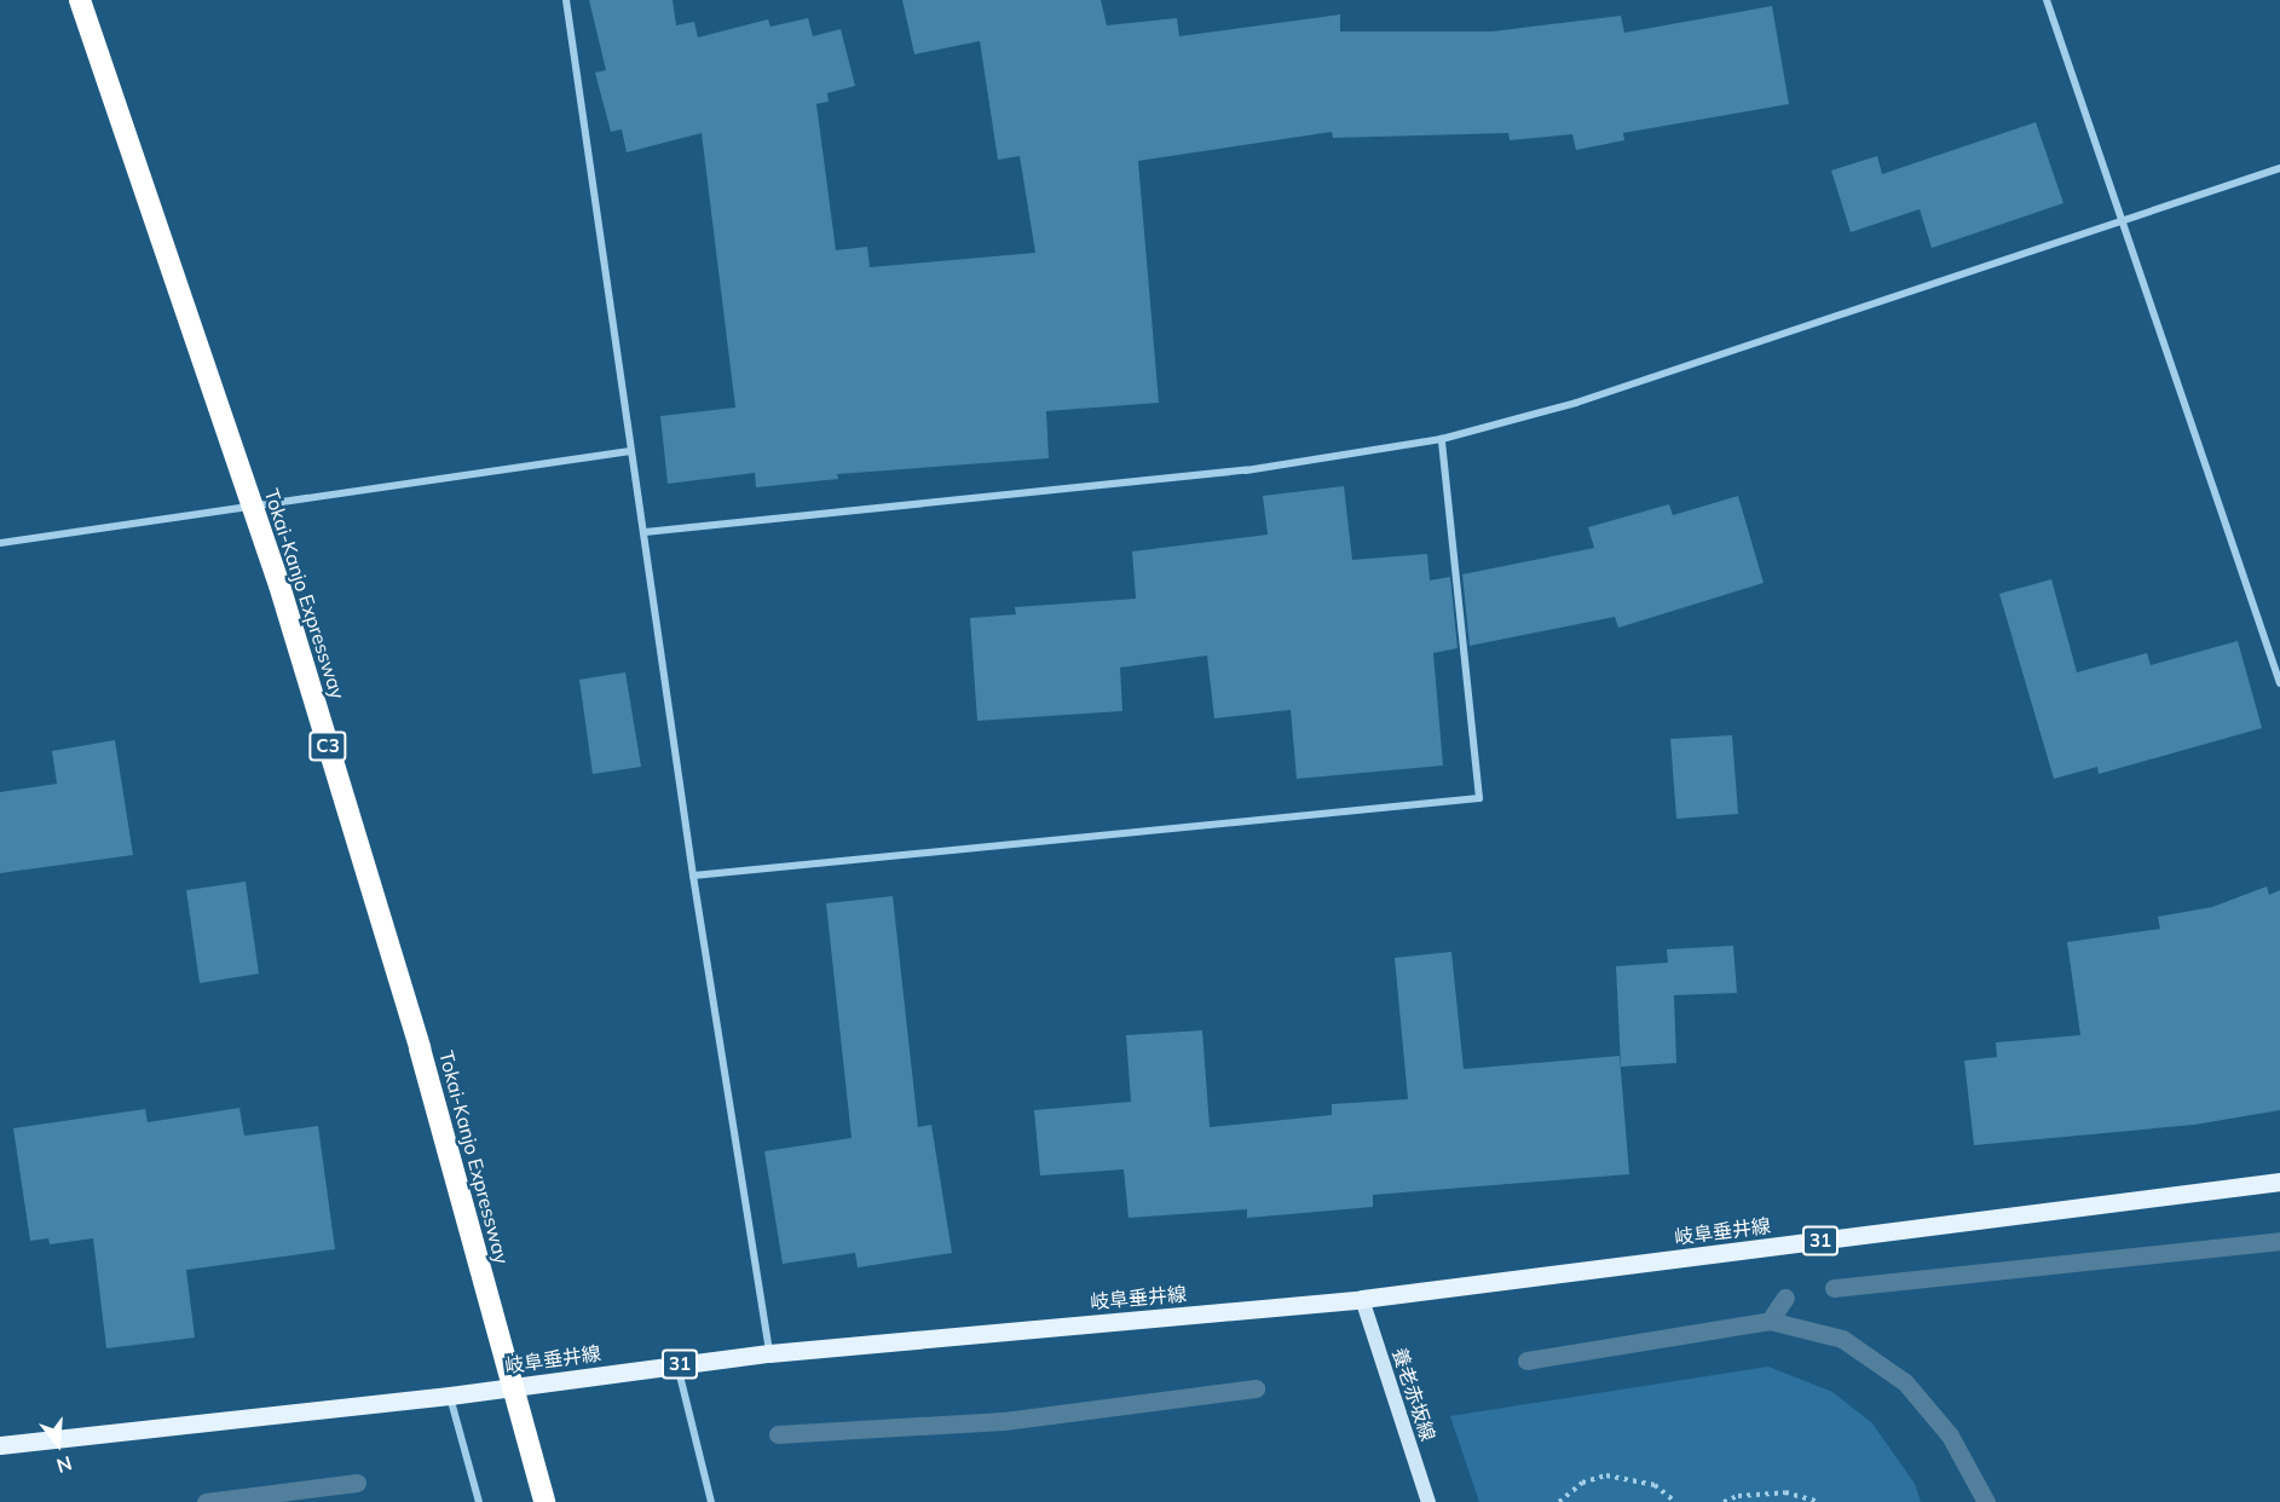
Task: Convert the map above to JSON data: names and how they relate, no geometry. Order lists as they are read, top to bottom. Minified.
{"streets":{"highway":["Tokai-Kanjo Expressway","C3"],"main road":["岐阜垂井線","31","養老赤坂線"]},"crossings":[["岐阜垂井線","養老赤坂線"]],"north":"bottom"}
